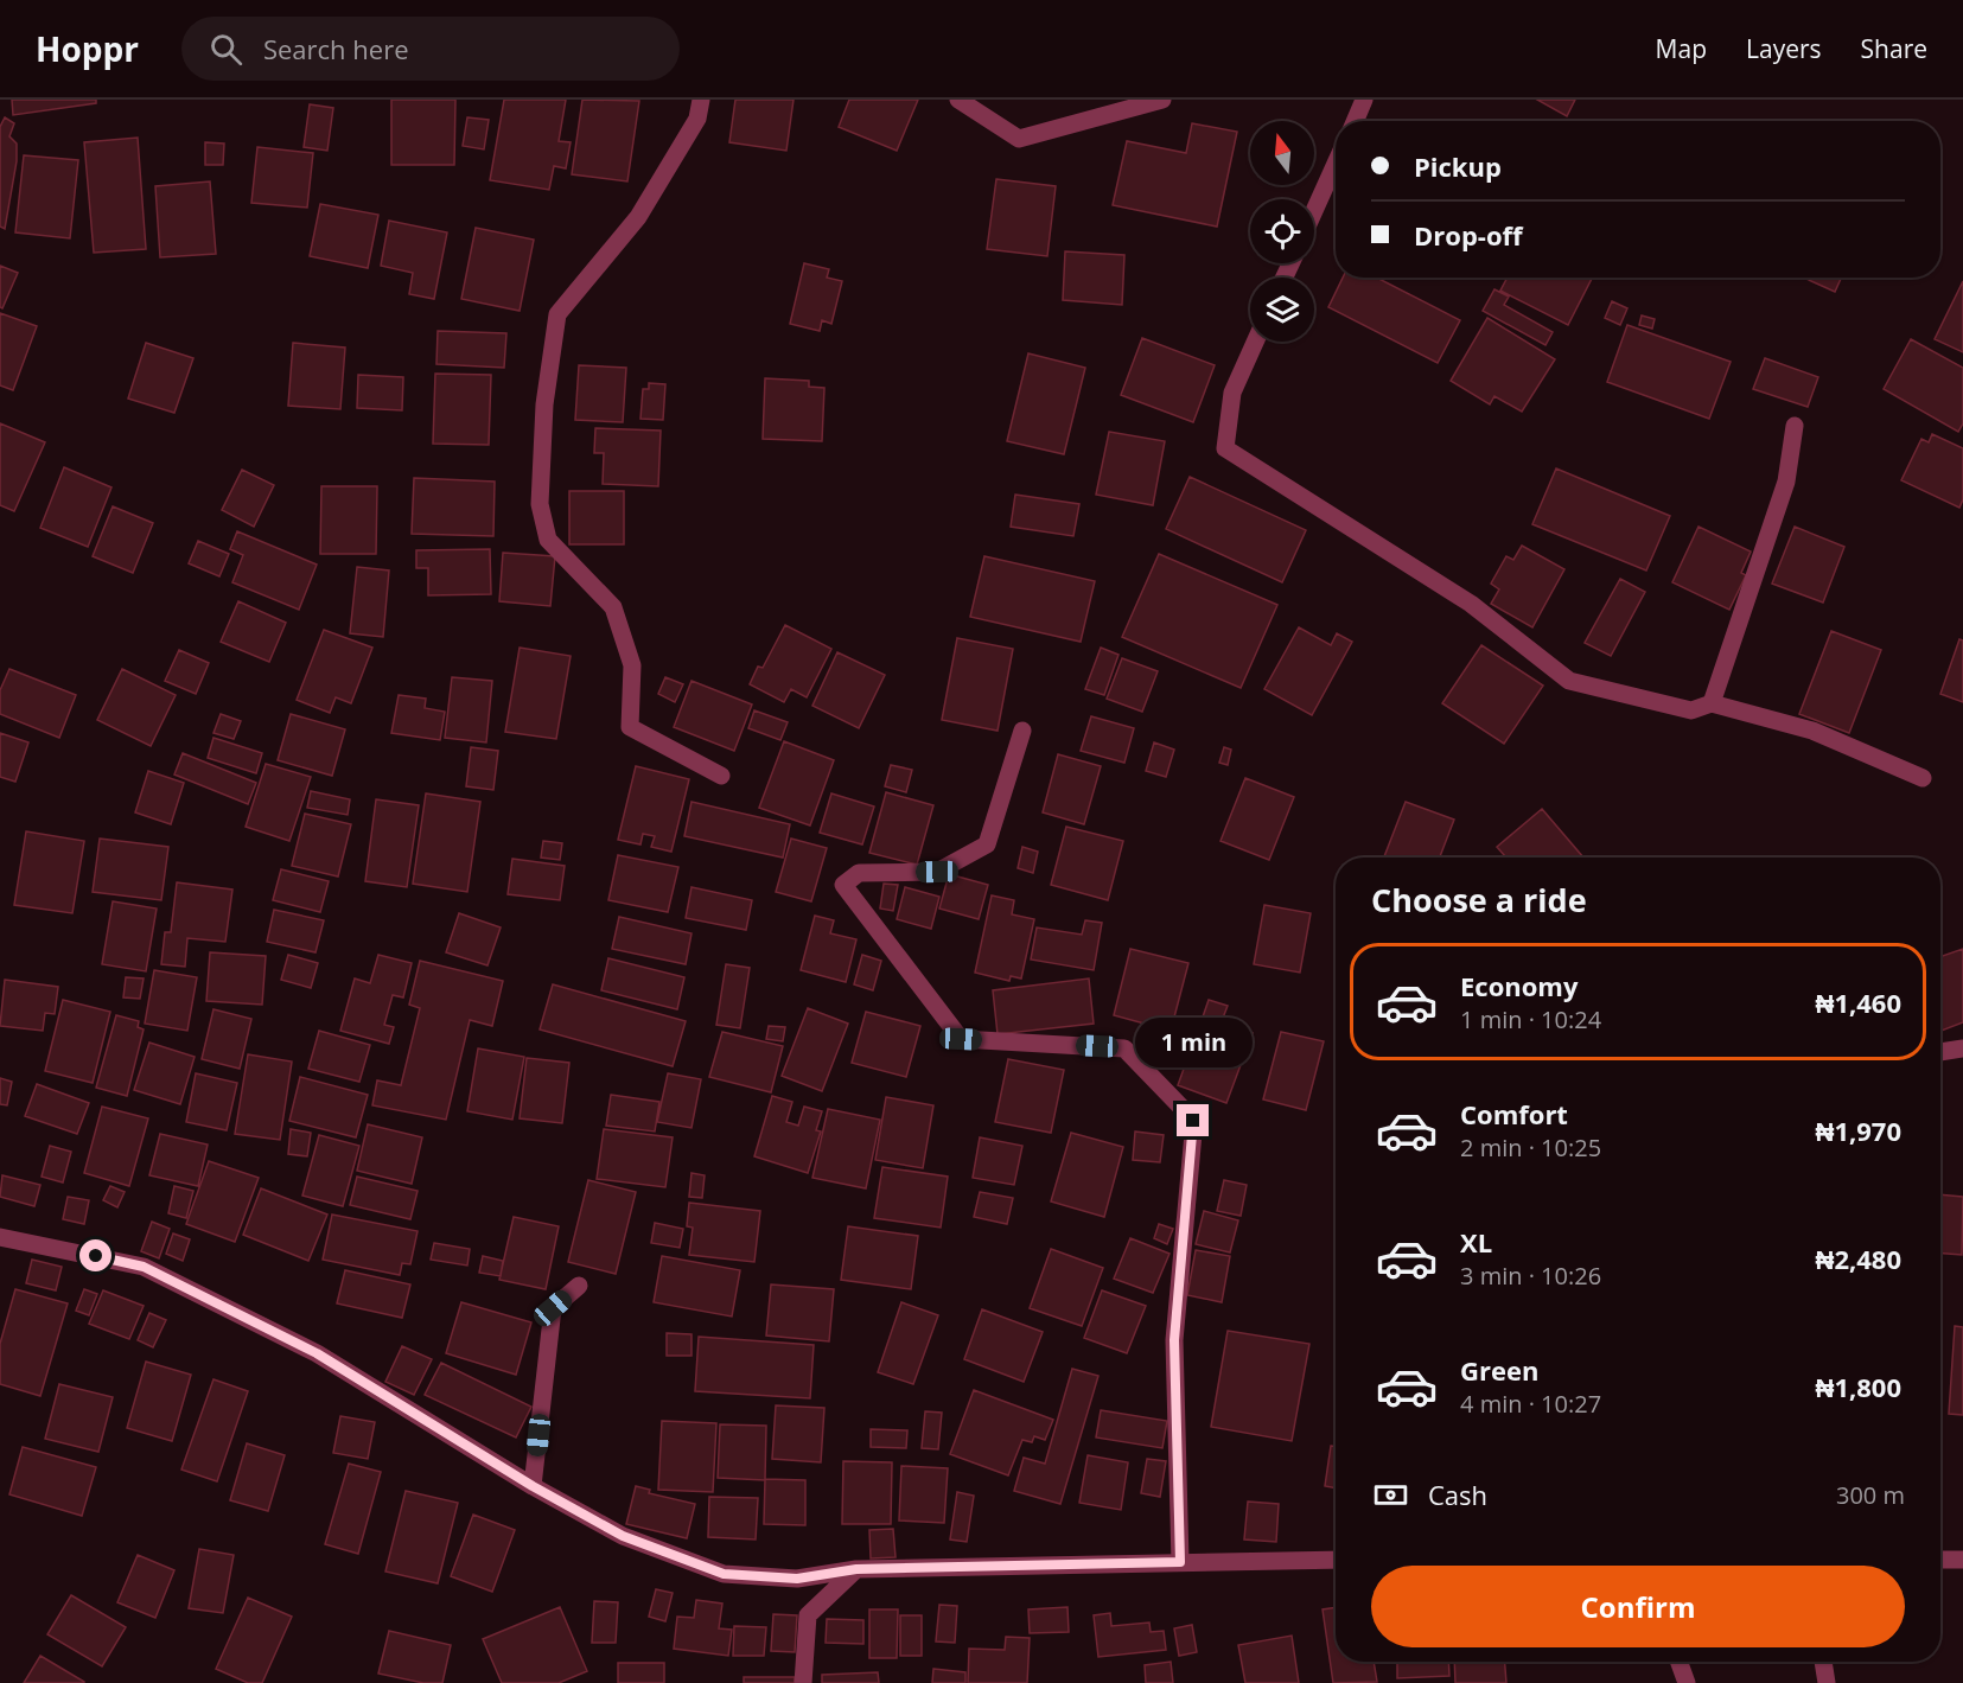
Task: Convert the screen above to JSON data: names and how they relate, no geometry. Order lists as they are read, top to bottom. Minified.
{"north":"top","page":{"header":"Hoppr","search":"Search here","nav":["Map","Layers","Share"],"banner":["Pickup","Drop-off"],"heading":"Choose a ride","list":[{"name":"Economy","note":"1 min · 10:24","value":"₦1,460"},{"name":"Comfort","note":"2 min · 10:25","value":"₦1,970"},{"name":"XL","note":"3 min · 10:26","value":"₦2,480"},{"name":"Green","note":"4 min · 10:27","value":"₦1,800"}],"bubble":"1 min","pay":["Cash","300 m"],"buttons":"Confirm"}}
